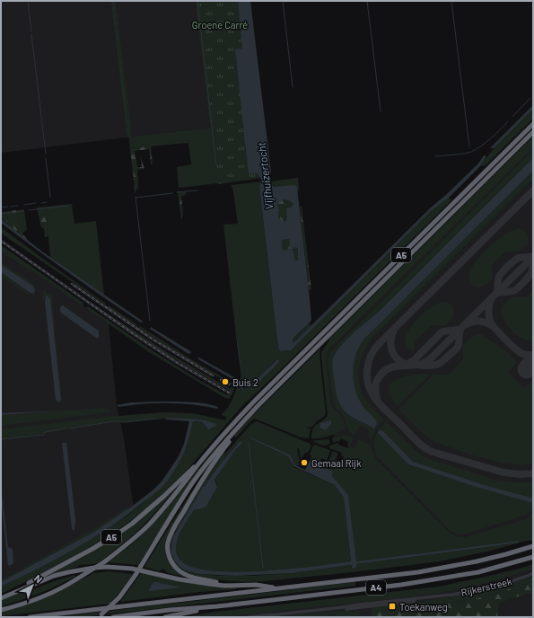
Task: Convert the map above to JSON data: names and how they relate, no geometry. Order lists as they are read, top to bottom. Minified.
{"streets":{"highway":["A5","A4"],"street":["Rijkerstreek"]},"crossings":[["A5","A4"]],"water":["Vijfhuizertocht"],"parks":["Groene Carré"],"places":{"other":["Buis 2","Gemaal Rijk"],"transit":["Toekanweg"]},"north":"top right"}
